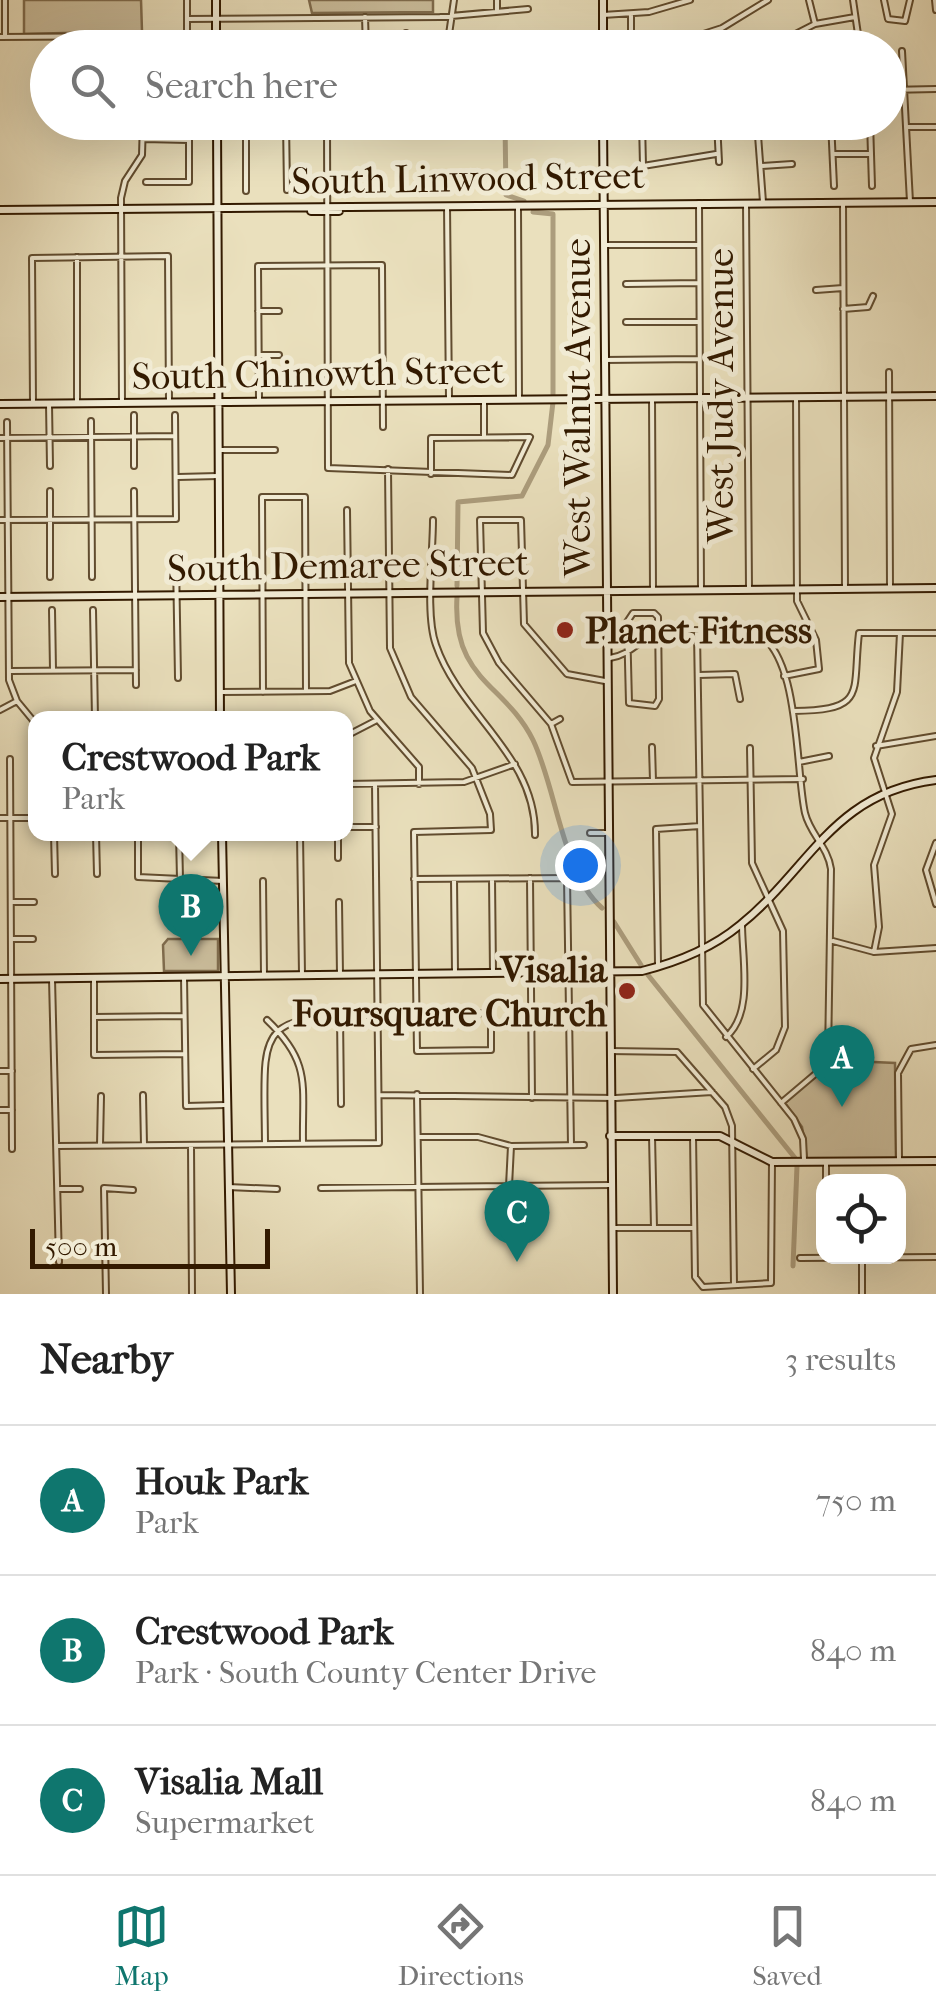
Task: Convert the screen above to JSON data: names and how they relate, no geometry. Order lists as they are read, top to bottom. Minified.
{"streets":{"street":["South Linwood Street","South Chinowth Street","West Judy Avenue","West Walnut Avenue","South Demaree Street"]},"crossings":[["South Linwood Street","West Judy Avenue"],["South Linwood Street","West Walnut Avenue"],["South Chinowth Street","West Judy Avenue"],["South Chinowth Street","West Walnut Avenue"],["West Judy Avenue","South Demaree Street"],["West Walnut Avenue","South Demaree Street"]],"places":["Planet Fitness","Visalia Foursquare Church"],"scale_bar":"500 m","page":{"search":"Search here","popup":["Crestwood Park","Park"],"pins":["B","A","C"],"scale":"500 m","heading":["Nearby","3 results"],"list":[{"mark":"A","name":"Houk Park","note":"Park","value":"750 m"},{"mark":"B","name":"Crestwood Park","note":"Park · South County Center Drive","value":"840 m"},{"mark":"C","name":"Visalia Mall","note":"Supermarket","value":"840 m"}],"nav":["Map","Directions","Saved"]}}
